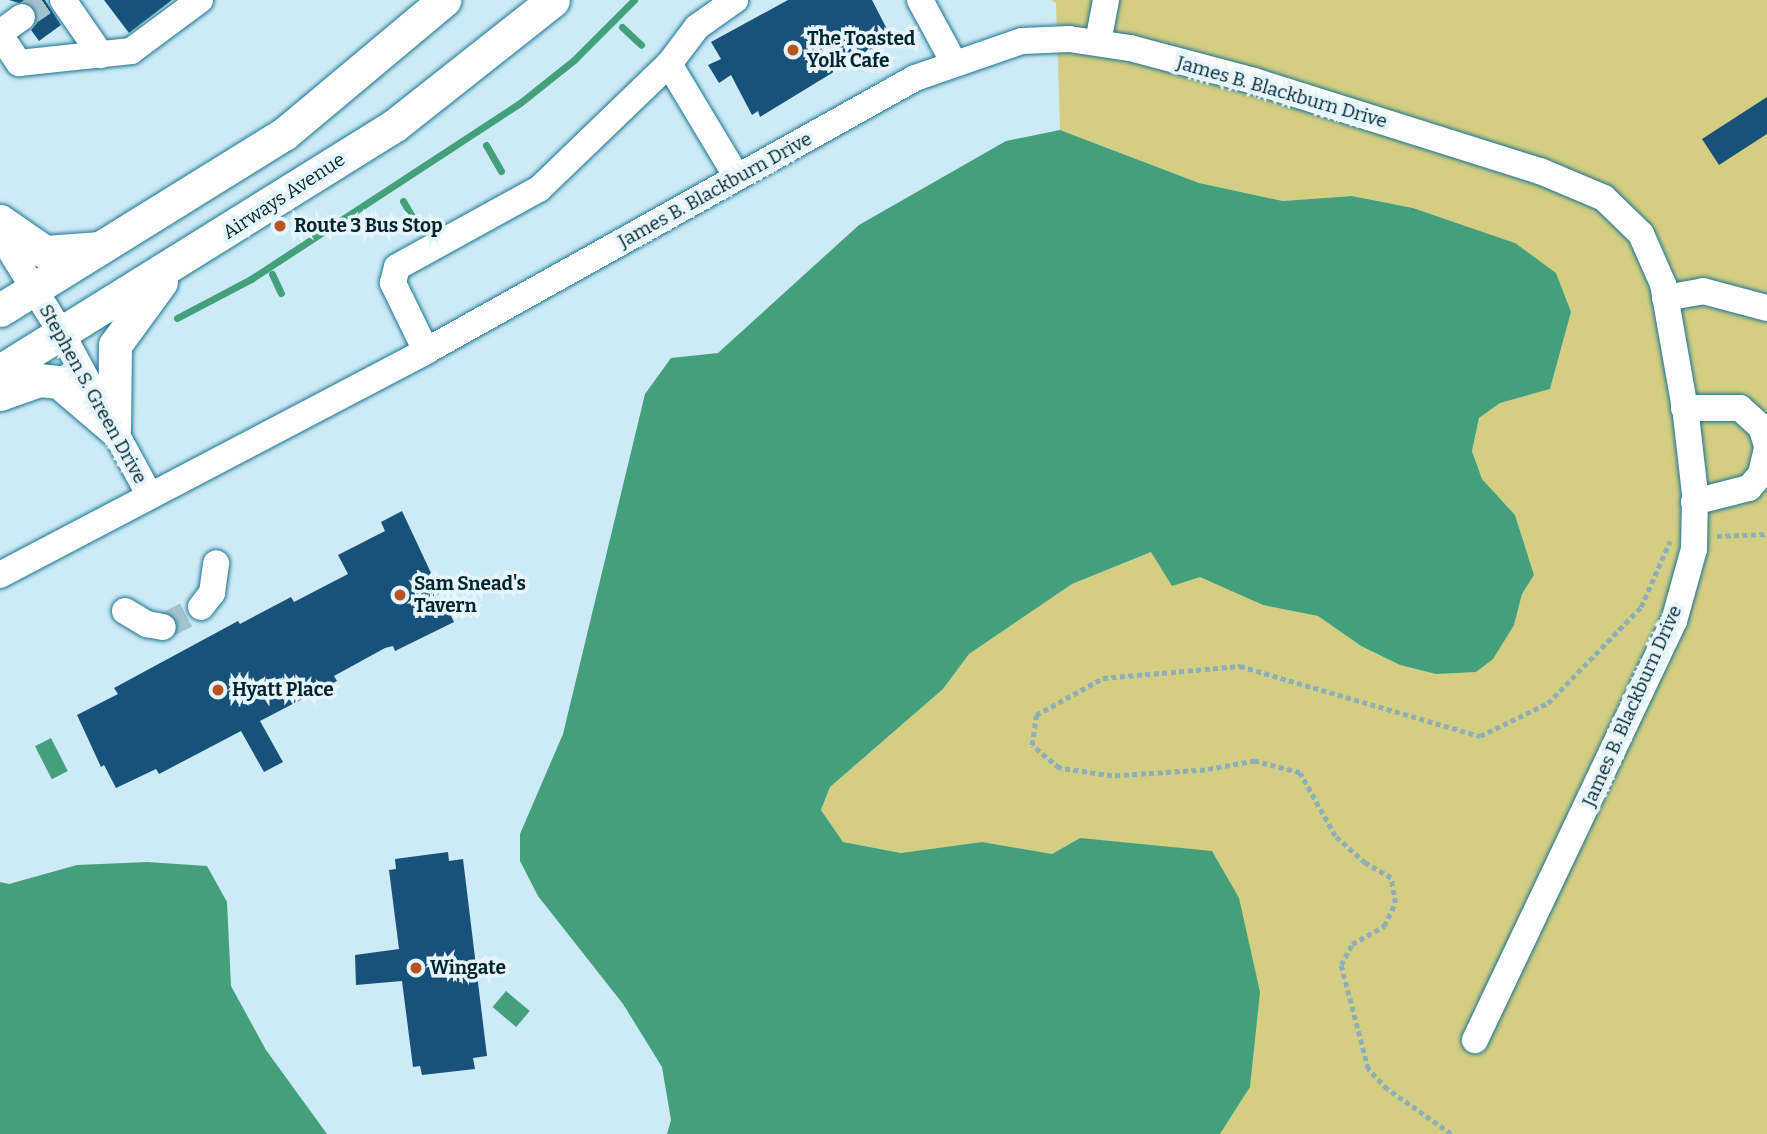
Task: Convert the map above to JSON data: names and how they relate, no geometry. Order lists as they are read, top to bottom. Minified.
{"streets":{"main road":["Airways Avenue"],"street":["James B. Blackburn Drive","Stephen S. Green Drive"]},"crossings":[["James B. Blackburn Drive","Stephen S. Green Drive"],["Airways Avenue","Stephen S. Green Drive"]],"places":["The Toasted Yolk Cafe","Route 3 Bus Stop","Sam Snead's Tavern","Hyatt Place","Wingate"]}
